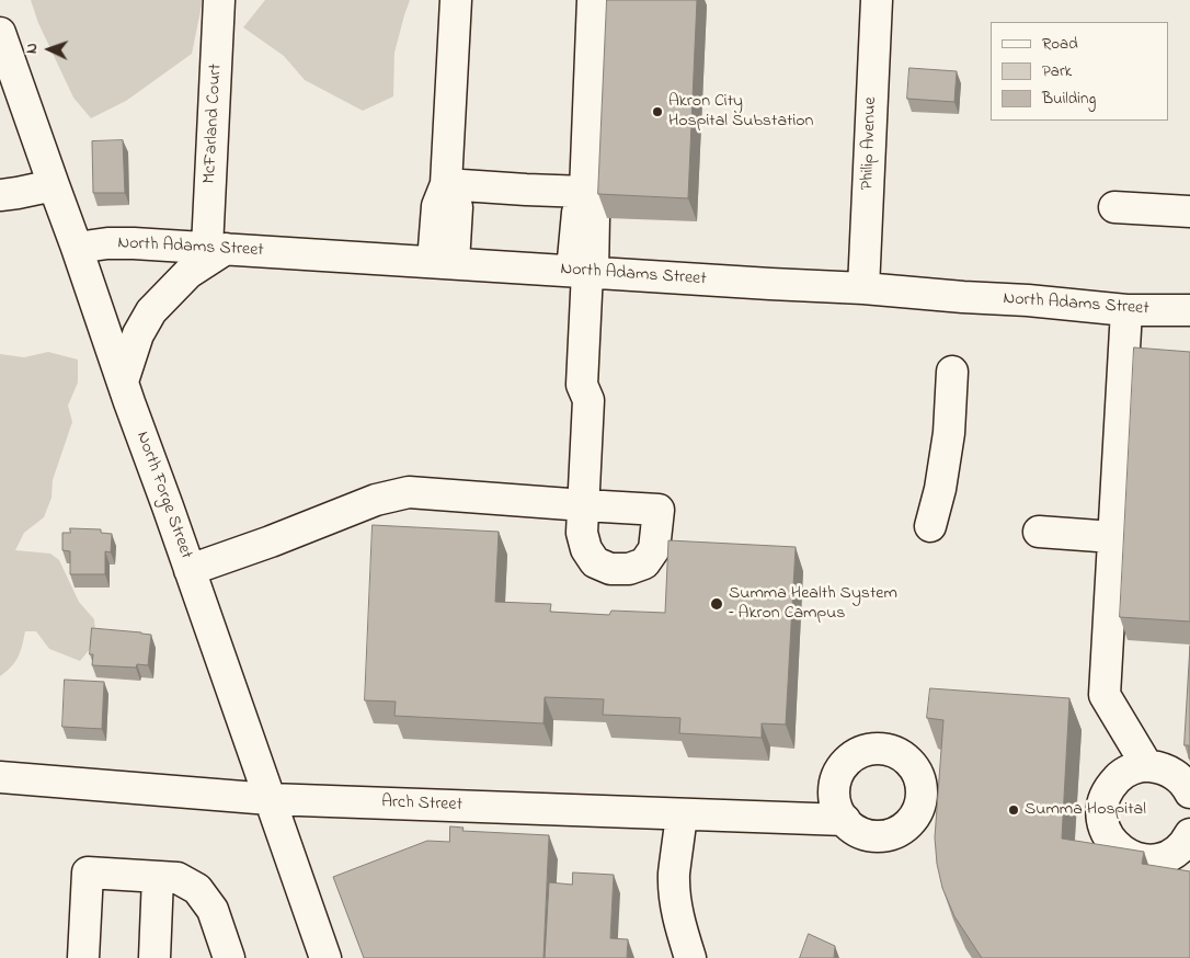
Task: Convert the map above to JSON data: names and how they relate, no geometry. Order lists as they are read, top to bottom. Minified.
{"streets":{"street":["McFarland Court","Philip Avenue","North Adams Street","North Forge Street","Arch Street"]},"crossings":[["McFarland Court","North Adams Street"],["Philip Avenue","North Adams Street"],["North Adams Street","North Forge Street"],["North Forge Street","Arch Street"]],"places":["Akron City Hospital Substation","Summa Health System – Akron Campus","Summa Hospital"],"legend":["Road","Park","Building"],"north":"left"}
